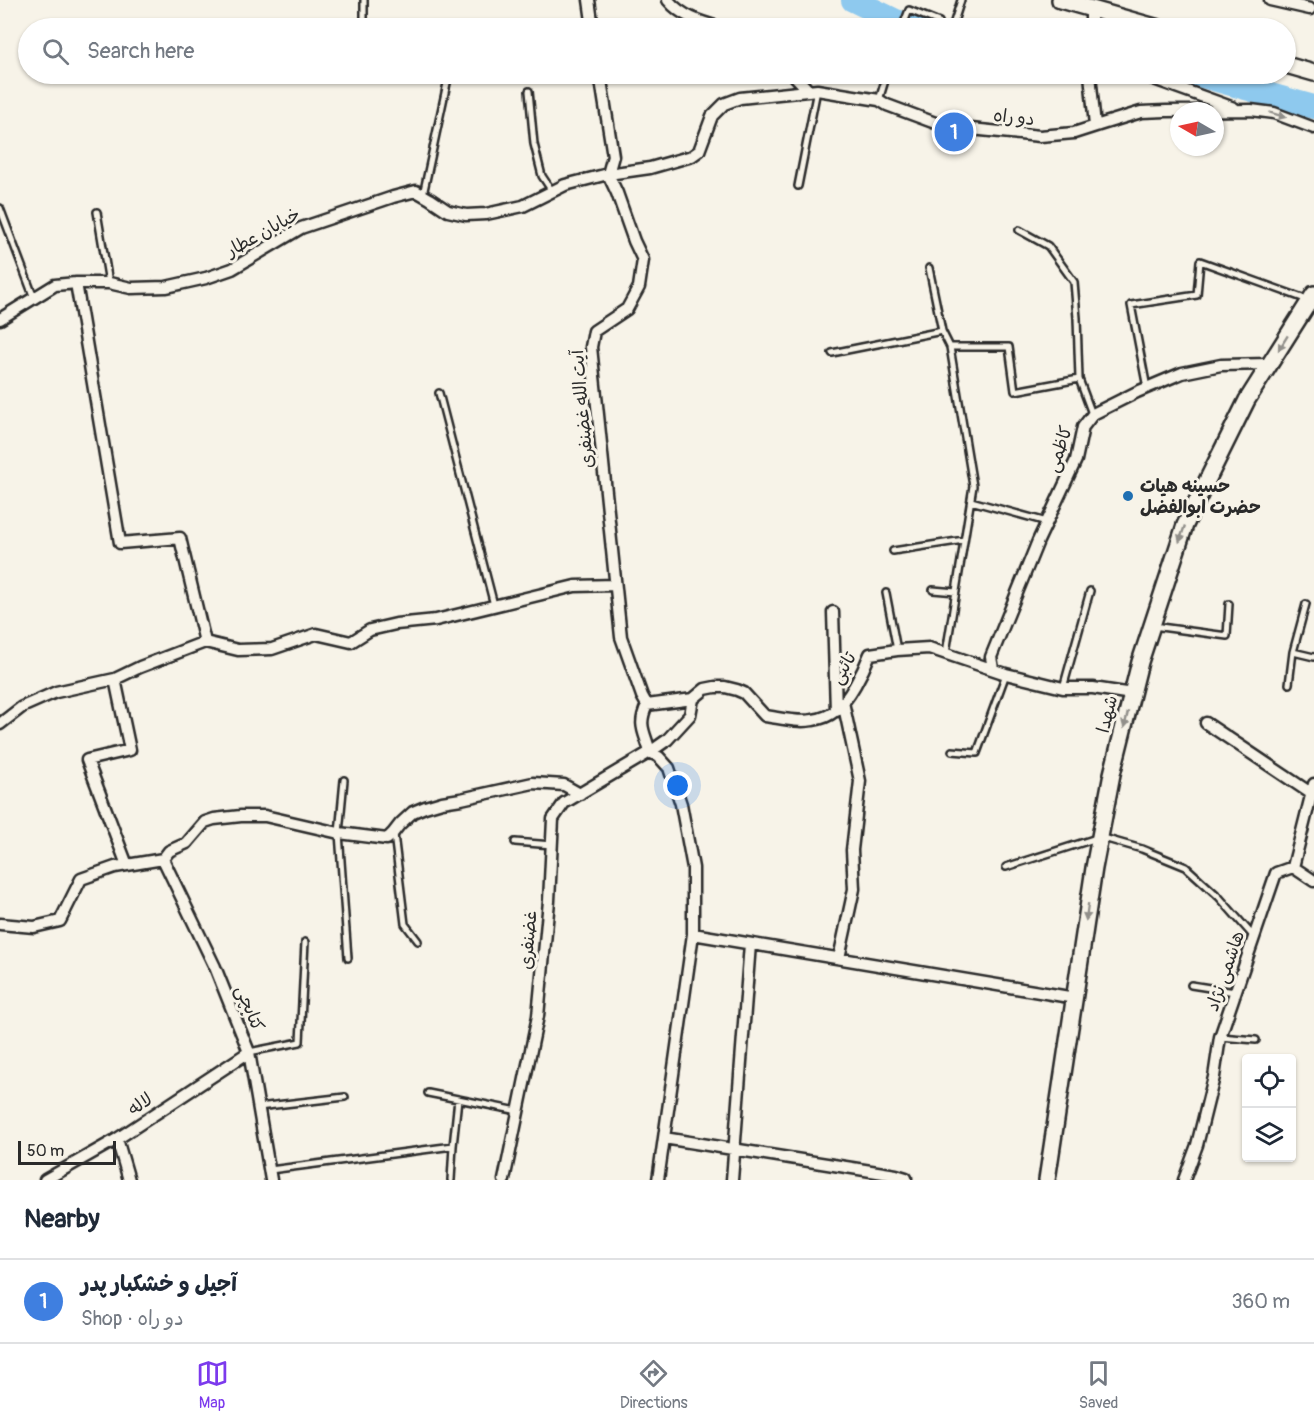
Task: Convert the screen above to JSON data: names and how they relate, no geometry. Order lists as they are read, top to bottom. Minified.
{"streets":{"main road":["شهدا"],"street":["دو راه","خیابان عطار","آیت الله غضنفری","کاظمی","تائبی","غضنفری","هاشمی نژاد","کتابچی","لاله"]},"crossings":[["دو راه","آیت الله غضنفری"],["آیت الله غضنفری","تائبی"],["کاظمی","تائبی"],["کاظمی","شهدا"],["تائبی","شهدا"],["تائبی","غضنفری"],["کتابچی","لاله"]],"one_way":["شهدا"],"places":["حسینه هیات حضرت ابوالفضل"],"scale_bar":"50 m","north":"left","page":{"search":"Search here","pins":"1","scale":"50 m","heading":"Nearby","list":[{"mark":"1","name":"آجیل و خشکبار پدر","note":"Shop · دو راه","value":"360 m"}],"nav":["Map","Directions","Saved"]}}
